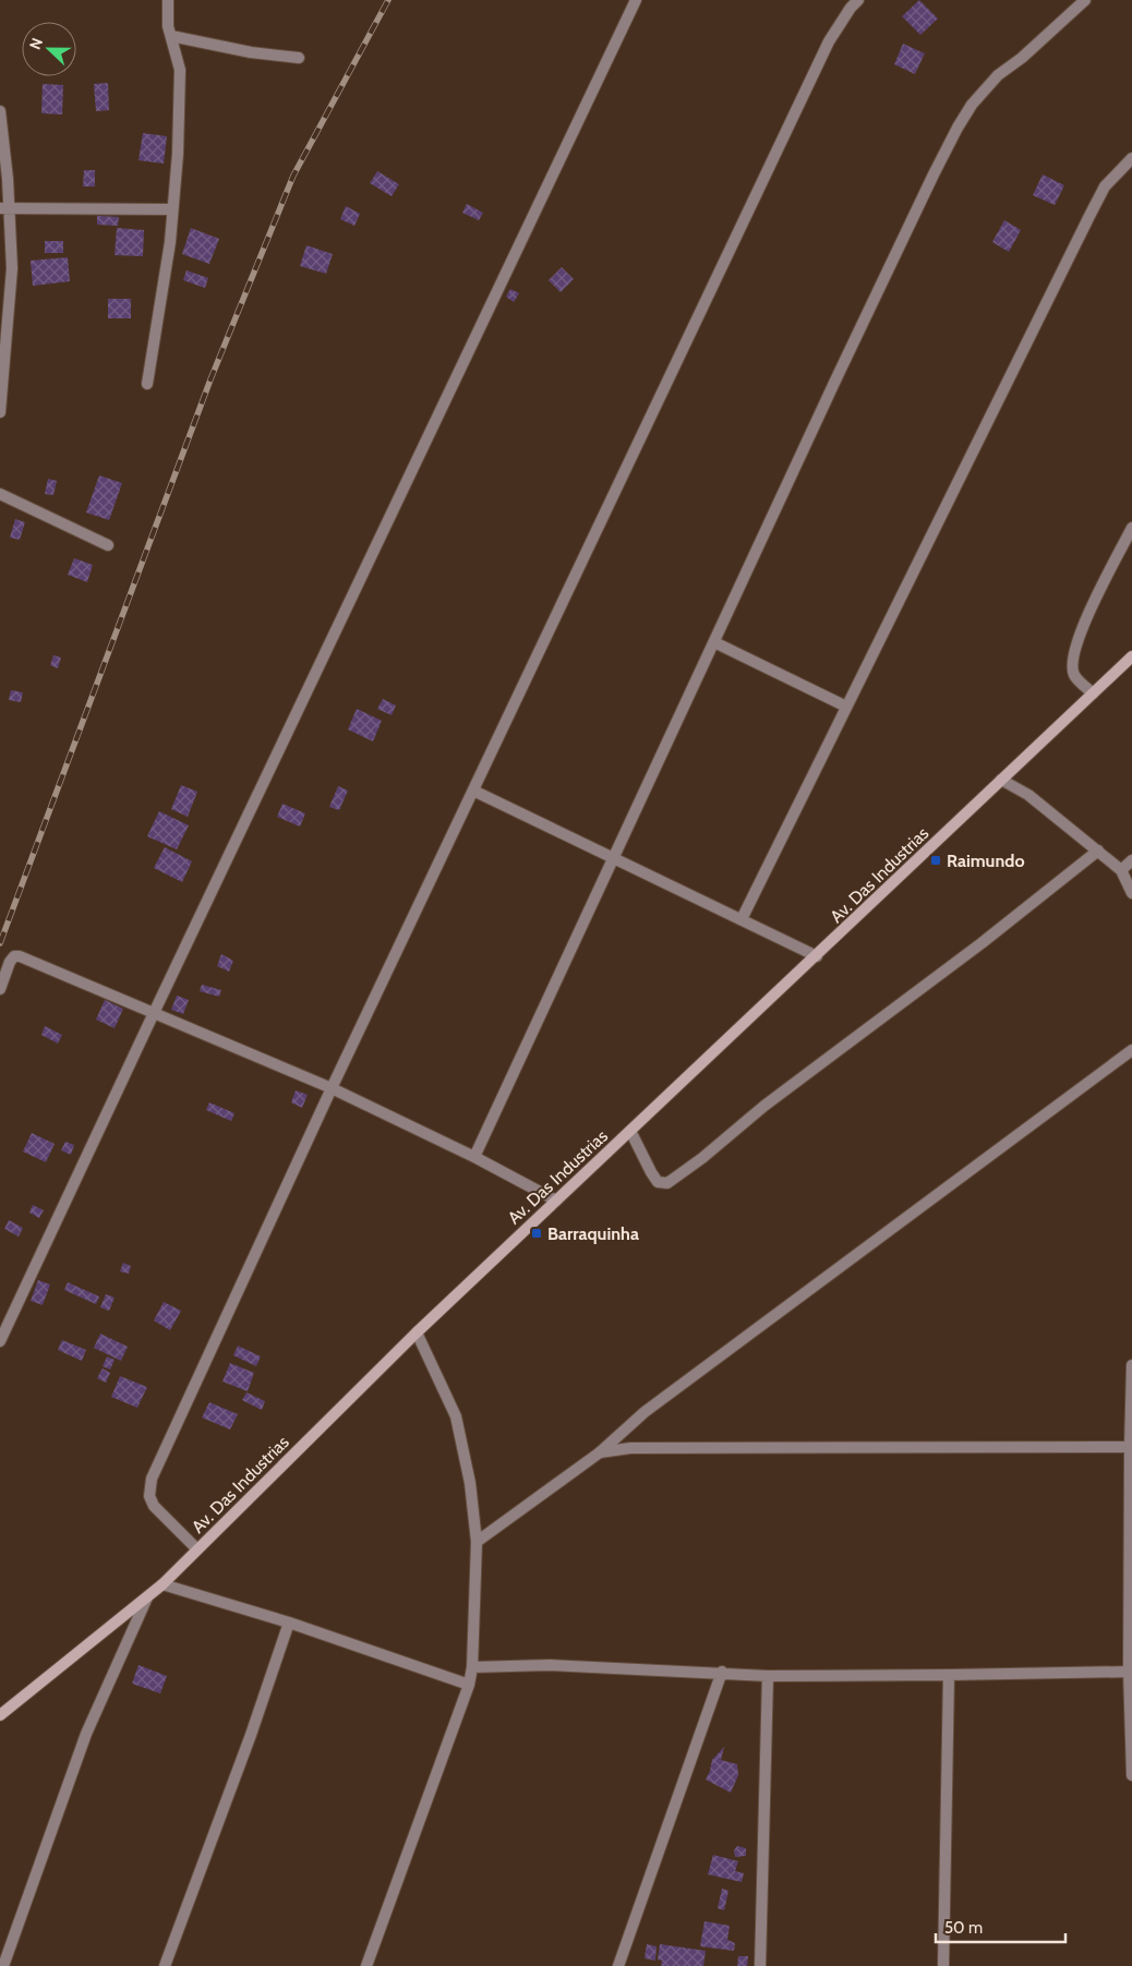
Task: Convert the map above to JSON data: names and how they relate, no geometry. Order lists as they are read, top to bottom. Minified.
{"streets":{"main road":["Av. Das Industrias"]},"places":{"transit":["Raimundo","Barraquinha"]},"scale_bar":"50 m","north":"left"}
